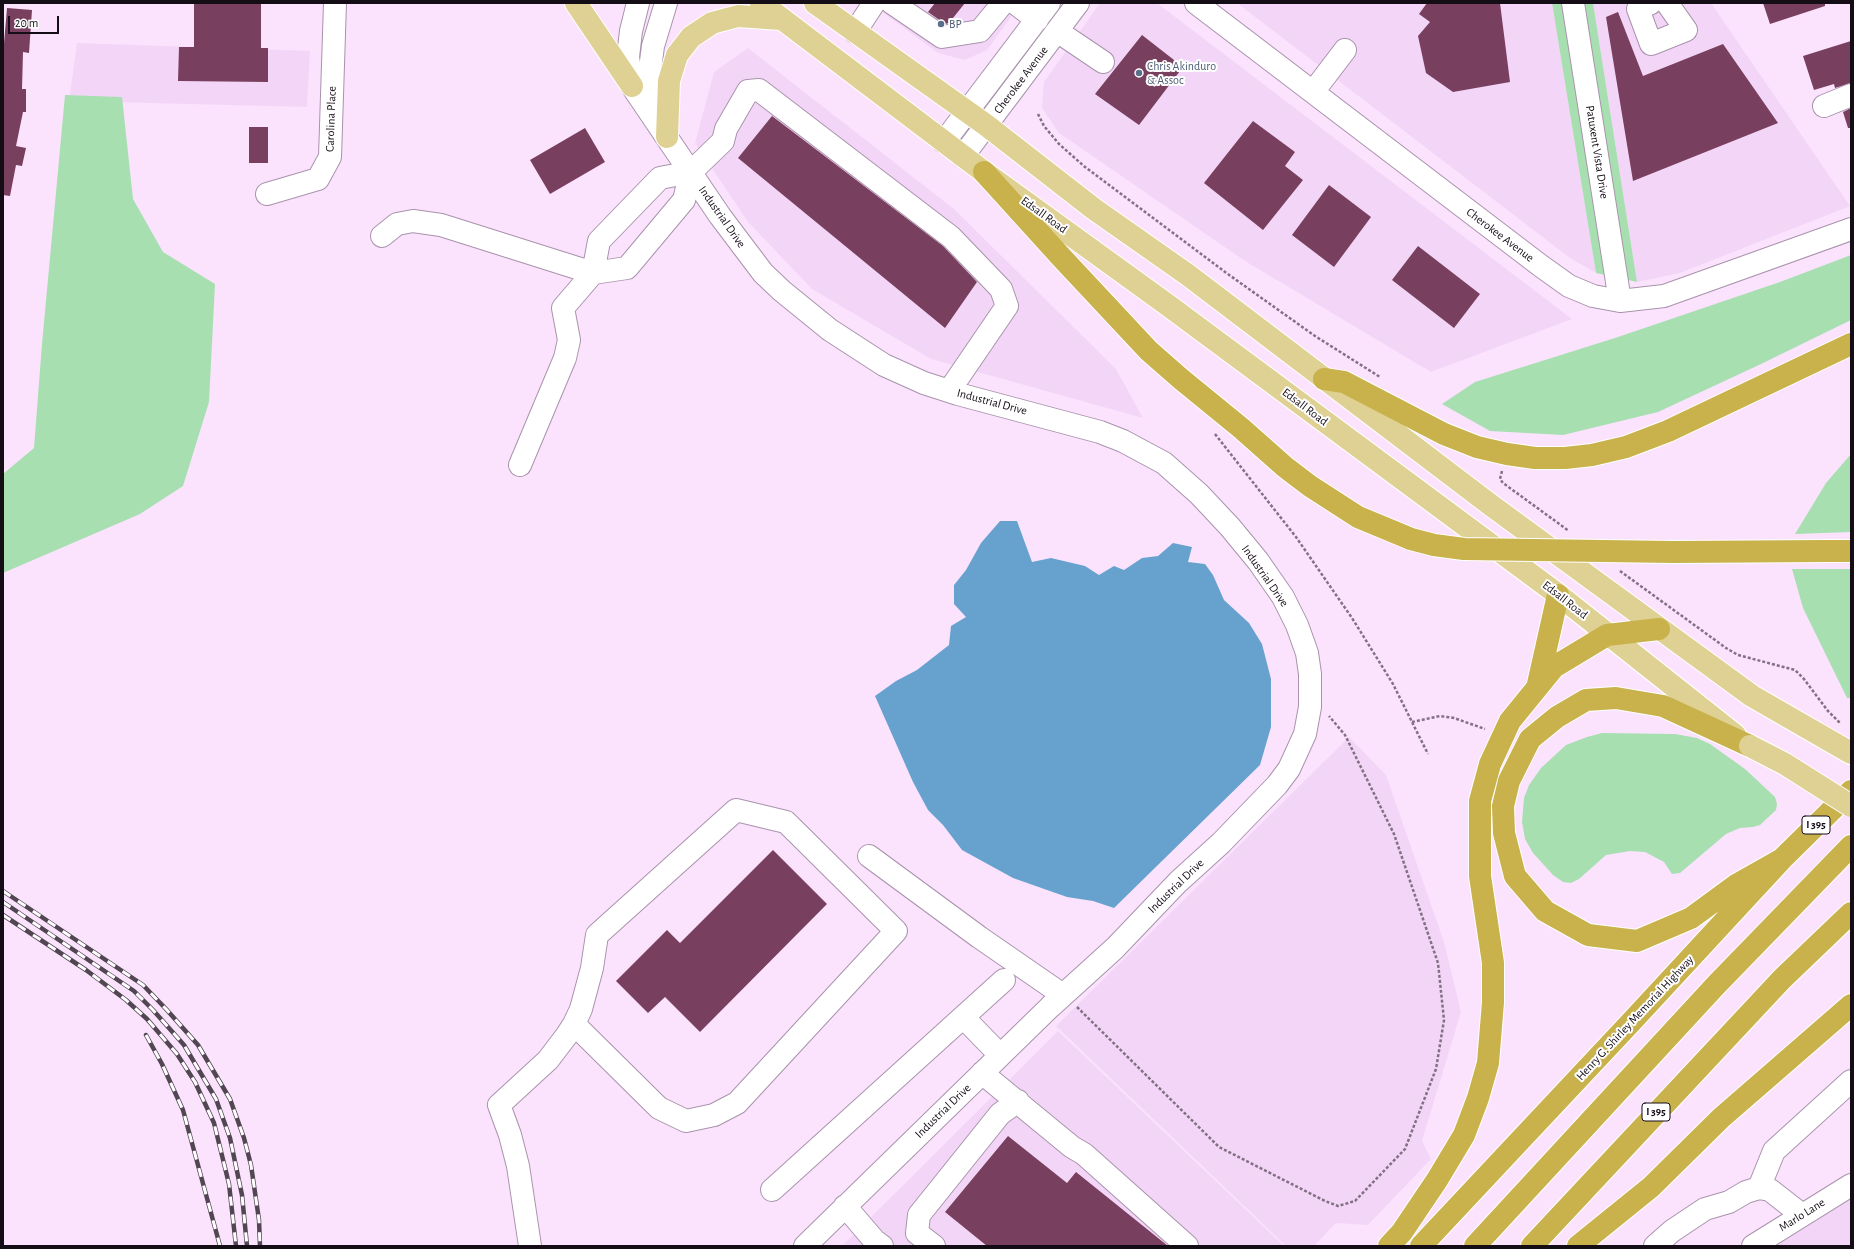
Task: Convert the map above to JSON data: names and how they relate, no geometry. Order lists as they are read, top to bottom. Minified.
{"streets":{"highway":["I 395","Henry G. Shirley Memorial Highway"],"main road":["Edsall Road"],"street":["Cherokee Avenue","Carolina Place","Patuxent Vista Drive","Industrial Drive","Marlo Lane"]},"crossings":[["Cherokee Avenue","Patuxent Vista Drive"],["Cherokee Avenue","Edsall Road"]],"places":["BP","Chris Akinduro & Assoc"],"scale_bar":"20 m"}
